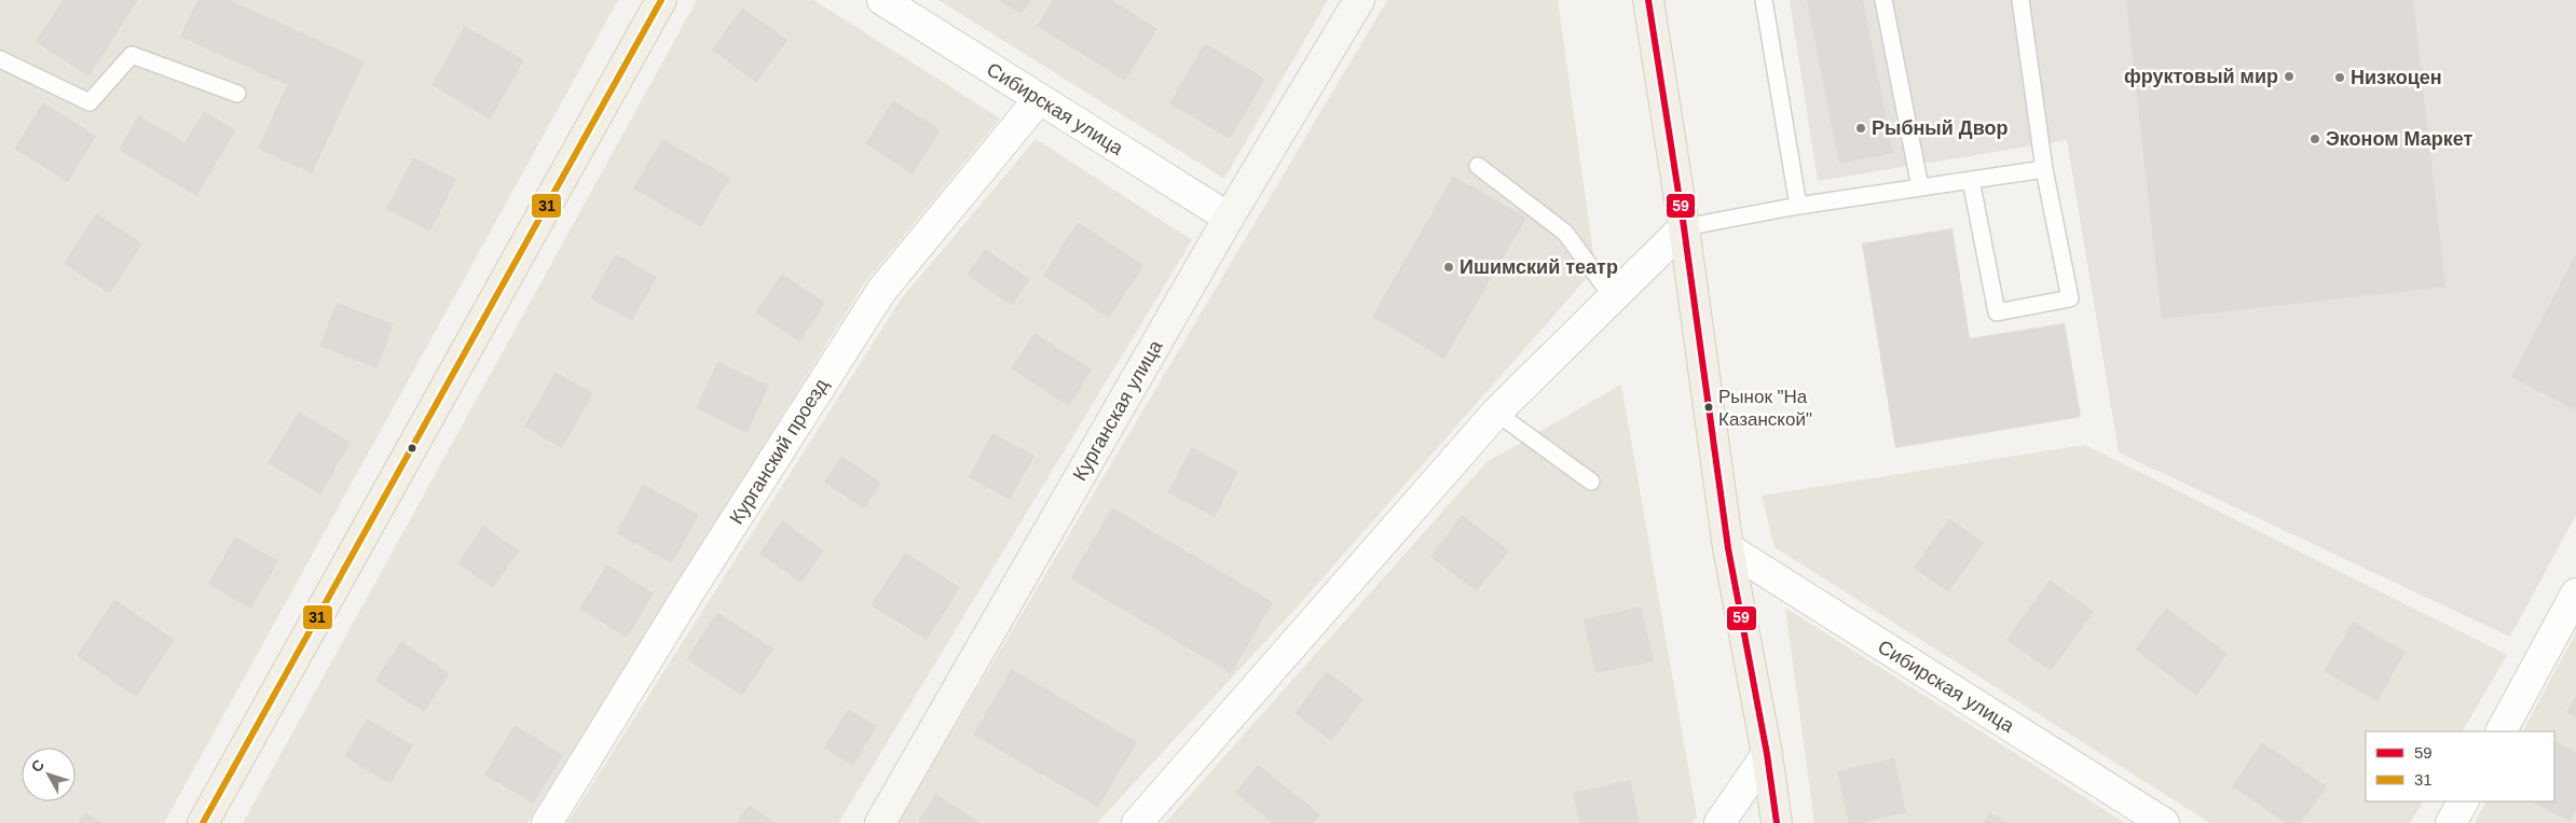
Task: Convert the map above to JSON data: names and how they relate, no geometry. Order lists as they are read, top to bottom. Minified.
{"streets":{"main road":["Курганская улица"],"street":["Сибирская улица","Курганский проезд"]},"crossings":[["Сибирская улица","Курганская улица"],["Сибирская улица","Курганский проезд"]],"places":["фруктовый мир","Низкоцен","Рыбный Двор","Эконом Маркет","Ишимский театр","Рынок \"На Казанской\""],"lines":["transit line 59","transit line 31"],"legend":["59","31"],"north":"top left"}
